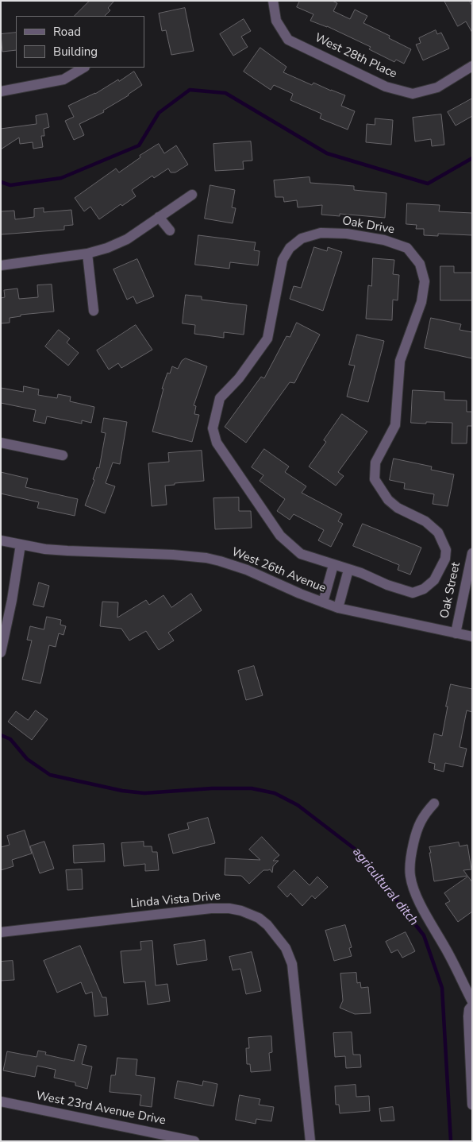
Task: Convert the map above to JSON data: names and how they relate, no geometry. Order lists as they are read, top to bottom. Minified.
{"streets":{"street":["West 28th Place","Oak Drive","West 26th Avenue","Oak Street","Linda Vista Drive","West 23rd Avenue Drive"]},"crossings":[["West 26th Avenue","Oak Street"]],"water":["agricultural ditch"],"legend":["Road","Building"]}
